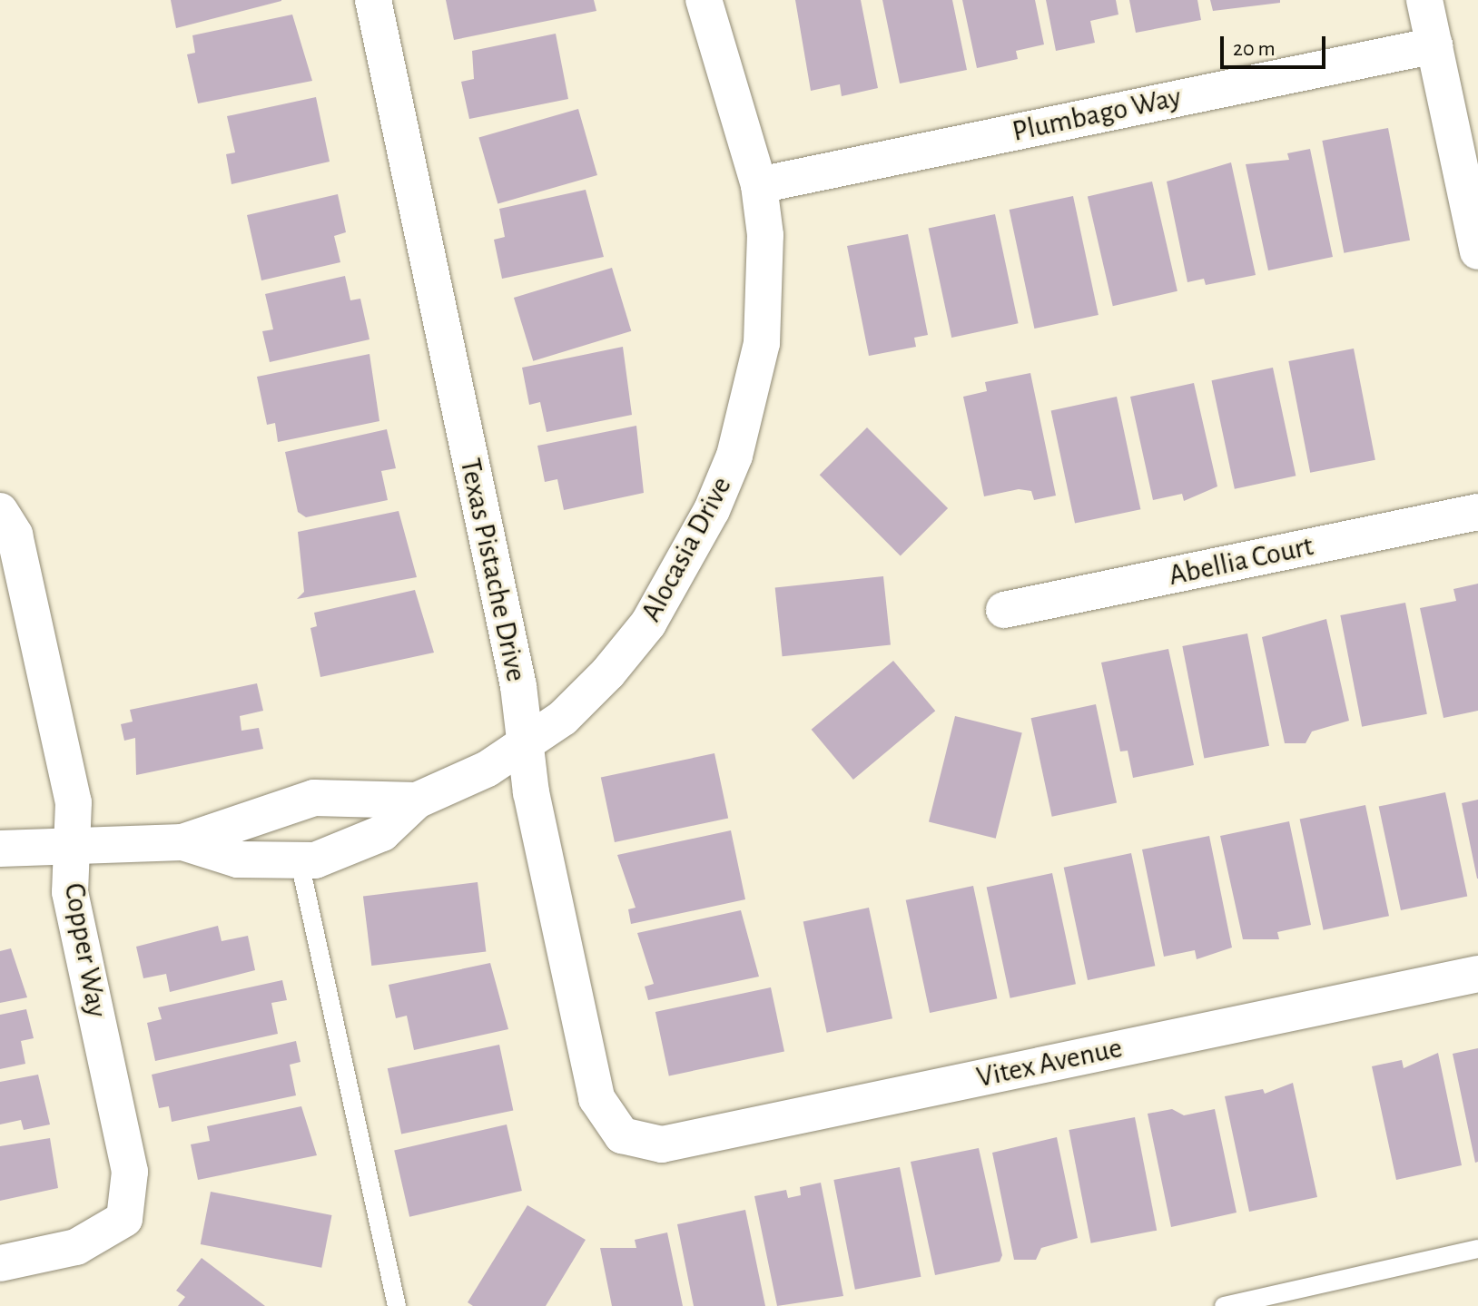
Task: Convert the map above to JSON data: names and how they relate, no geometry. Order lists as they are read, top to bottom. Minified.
{"streets":{"street":["Plumbago Way","Alocasia Drive","Abellia Court","Texas Pistache Drive","Copper Way","Vitex Avenue"]},"crossings":[["Plumbago Way","Alocasia Drive"],["Alocasia Drive","Texas Pistache Drive"],["Alocasia Drive","Copper Way"],["Texas Pistache Drive","Vitex Avenue"]],"scale_bar":"20 m"}
